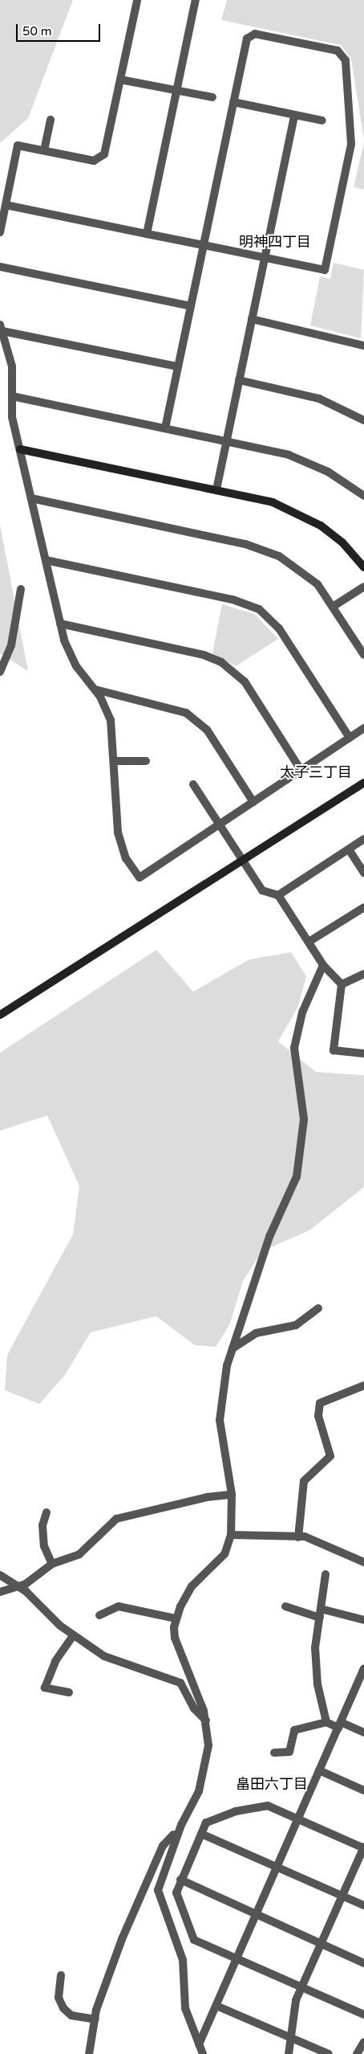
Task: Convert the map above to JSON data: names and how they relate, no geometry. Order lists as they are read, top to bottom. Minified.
{"districts":["明神四丁目","太子三丁目","畠田六丁目"],"scale_bar":"50 m"}
